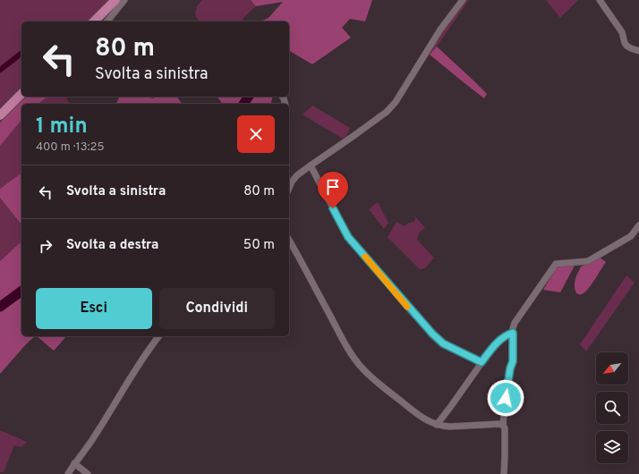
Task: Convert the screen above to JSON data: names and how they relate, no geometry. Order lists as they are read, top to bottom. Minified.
{"north":"bottom left","page":{"turn":["80 m","Svolta a sinistra"],"heading":["1 min","400 m · 13:25"],"list":[{"name":"Svolta a sinistra","value":"80 m"},{"name":"Svolta a destra","value":"50 m"}],"buttons":["Esci","Condividi"]}}
